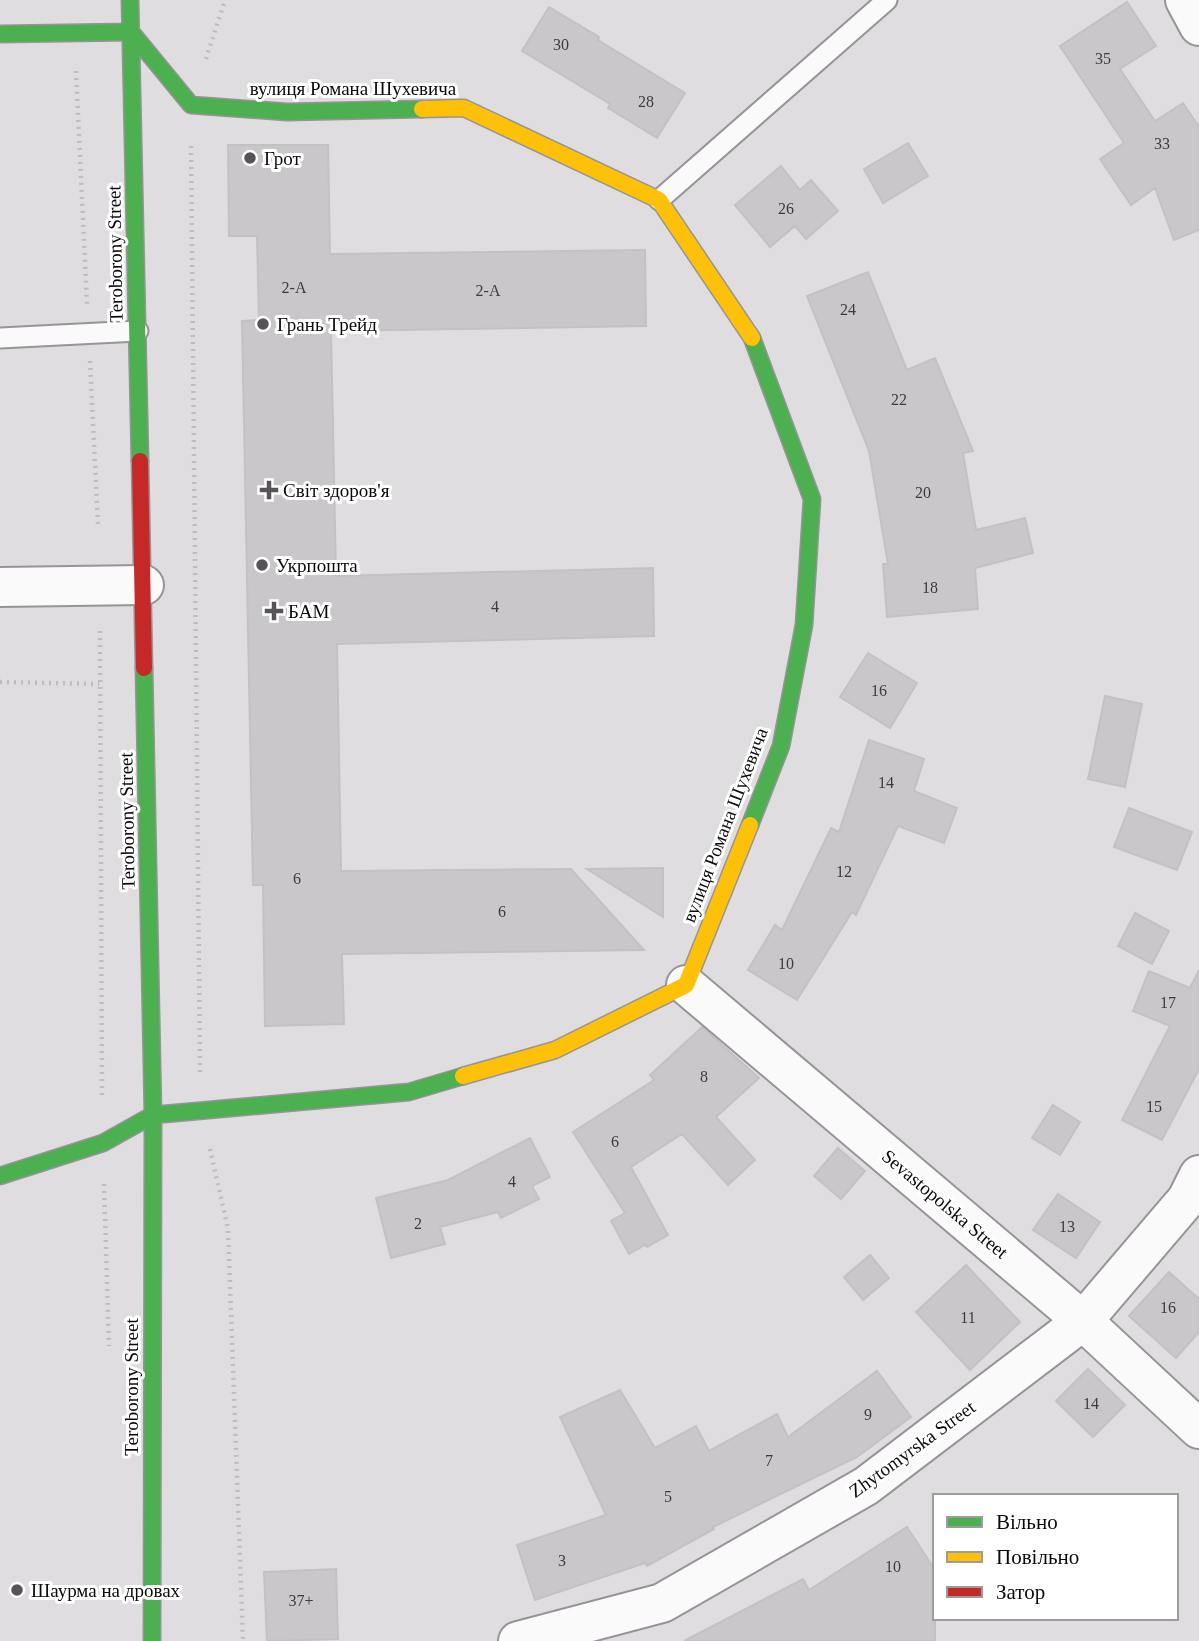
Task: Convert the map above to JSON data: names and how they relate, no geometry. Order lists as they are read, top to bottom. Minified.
{"streets":{"street":["вулиця Романа Шухевича","Teroborony Street","Sevastopolska Street","Zhytomyrska Street"]},"crossings":[["вулиця Романа Шухевича","Sevastopolska Street"],["Sevastopolska Street","Zhytomyrska Street"]],"places":{"other":["Грот","Грань Трейд","Укрпошта","Шаурма на дровах"],"health":["Світ здоров'я","БАМ"]},"house_numbers":["30","35","28","33","26","2-А","2-А","24","22","20","18","4","16","14","12","6","6","10","17","8","15","6","4","2","13","16","11","14","9","7","5","3","10","37+"],"legend":["Вільно","Повільно","Затор"]}
